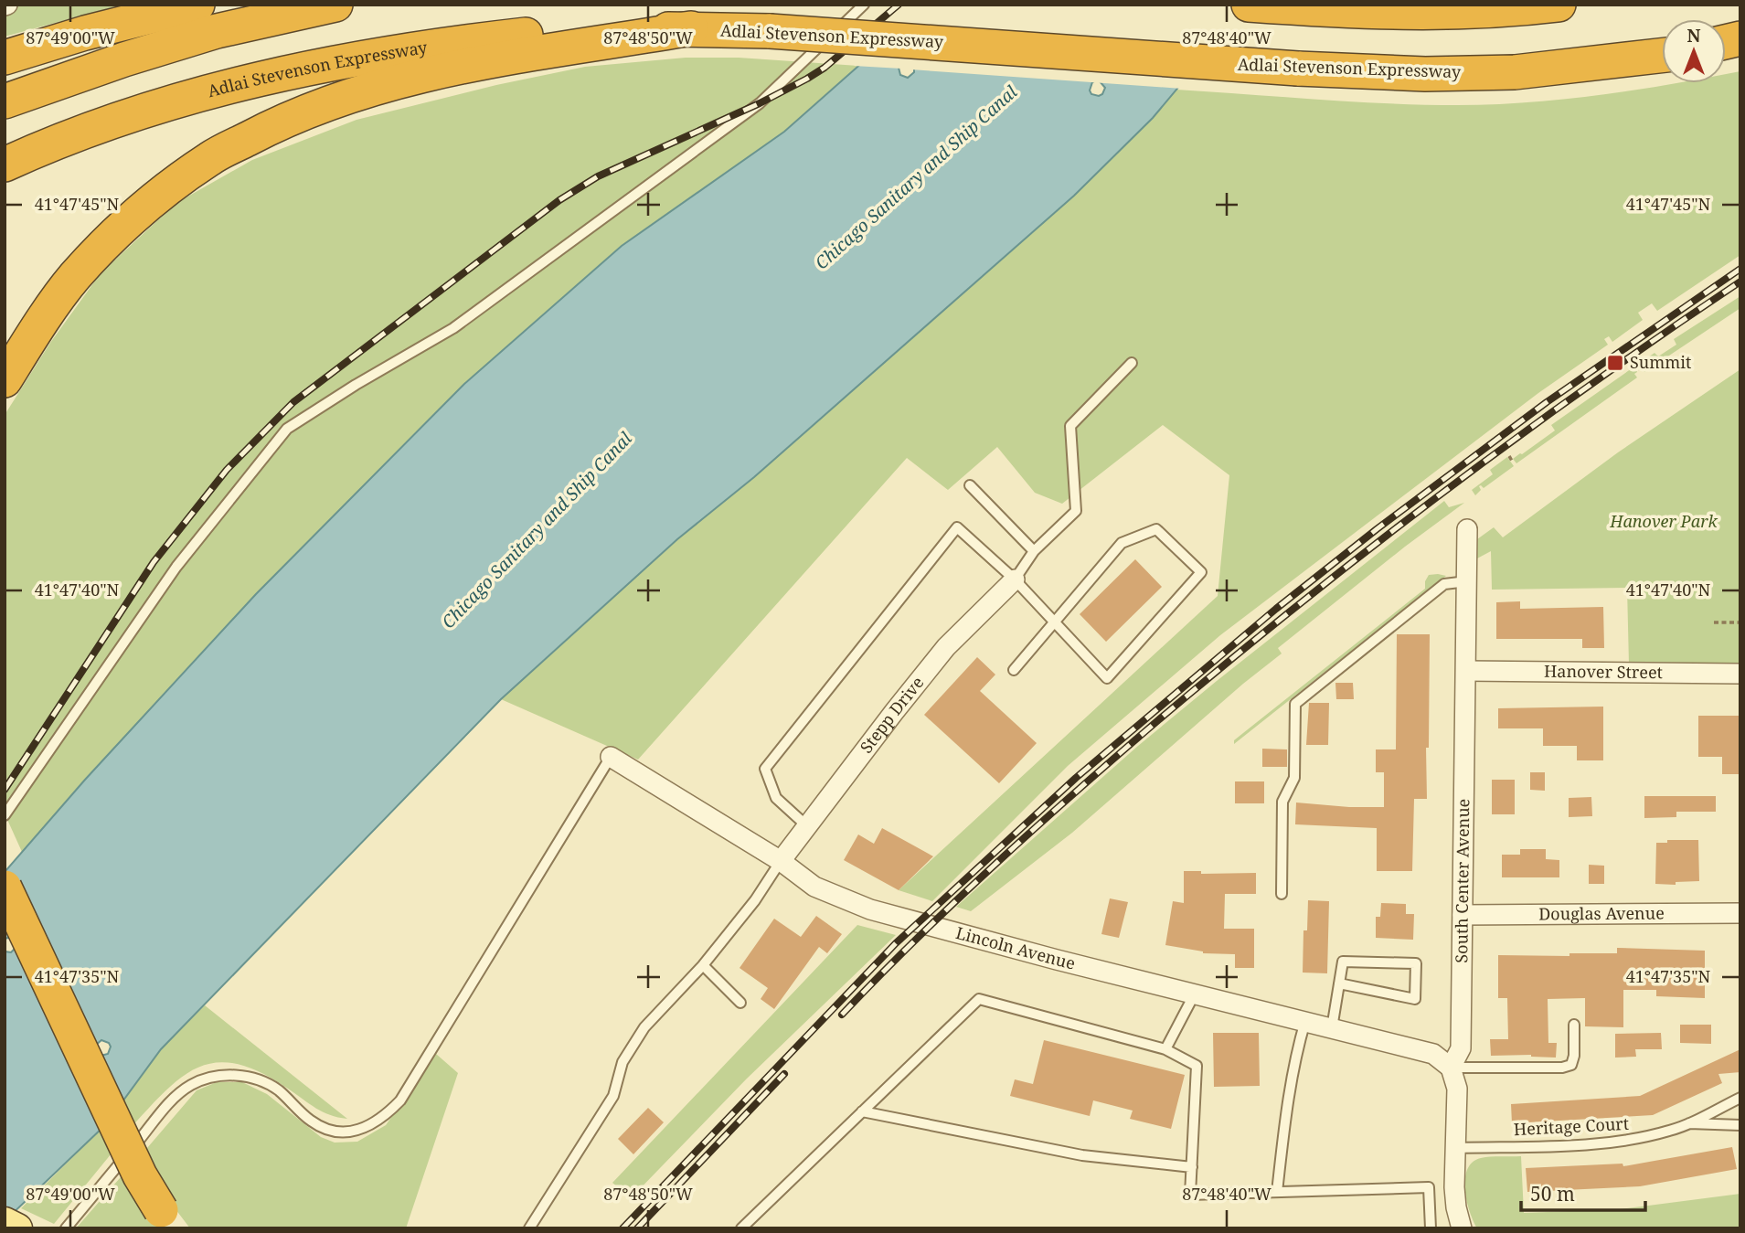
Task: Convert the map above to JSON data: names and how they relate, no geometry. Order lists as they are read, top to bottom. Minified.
{"streets":{"highway":["Adlai Stevenson Expressway"],"street":["Hanover Street","Stepp Drive","South Center Avenue","Douglas Avenue","Lincoln Avenue"],"lane":["Heritage Court"]},"crossings":[["Hanover Street","South Center Avenue"],["Stepp Drive","Lincoln Avenue"],["South Center Avenue","Douglas Avenue"],["South Center Avenue","Lincoln Avenue"]],"water":["Chicago Sanitary and Ship Canal"],"parks":["Hanover Park"],"places":{"transit":["Summit"]},"scale_bar":"50 m","north":"top","coordinates":["87°49'00\"W","87°48'50\"W","87°48'40\"W","41°47'45\"N","41°47'40\"N","41°47'35\"N"]}
